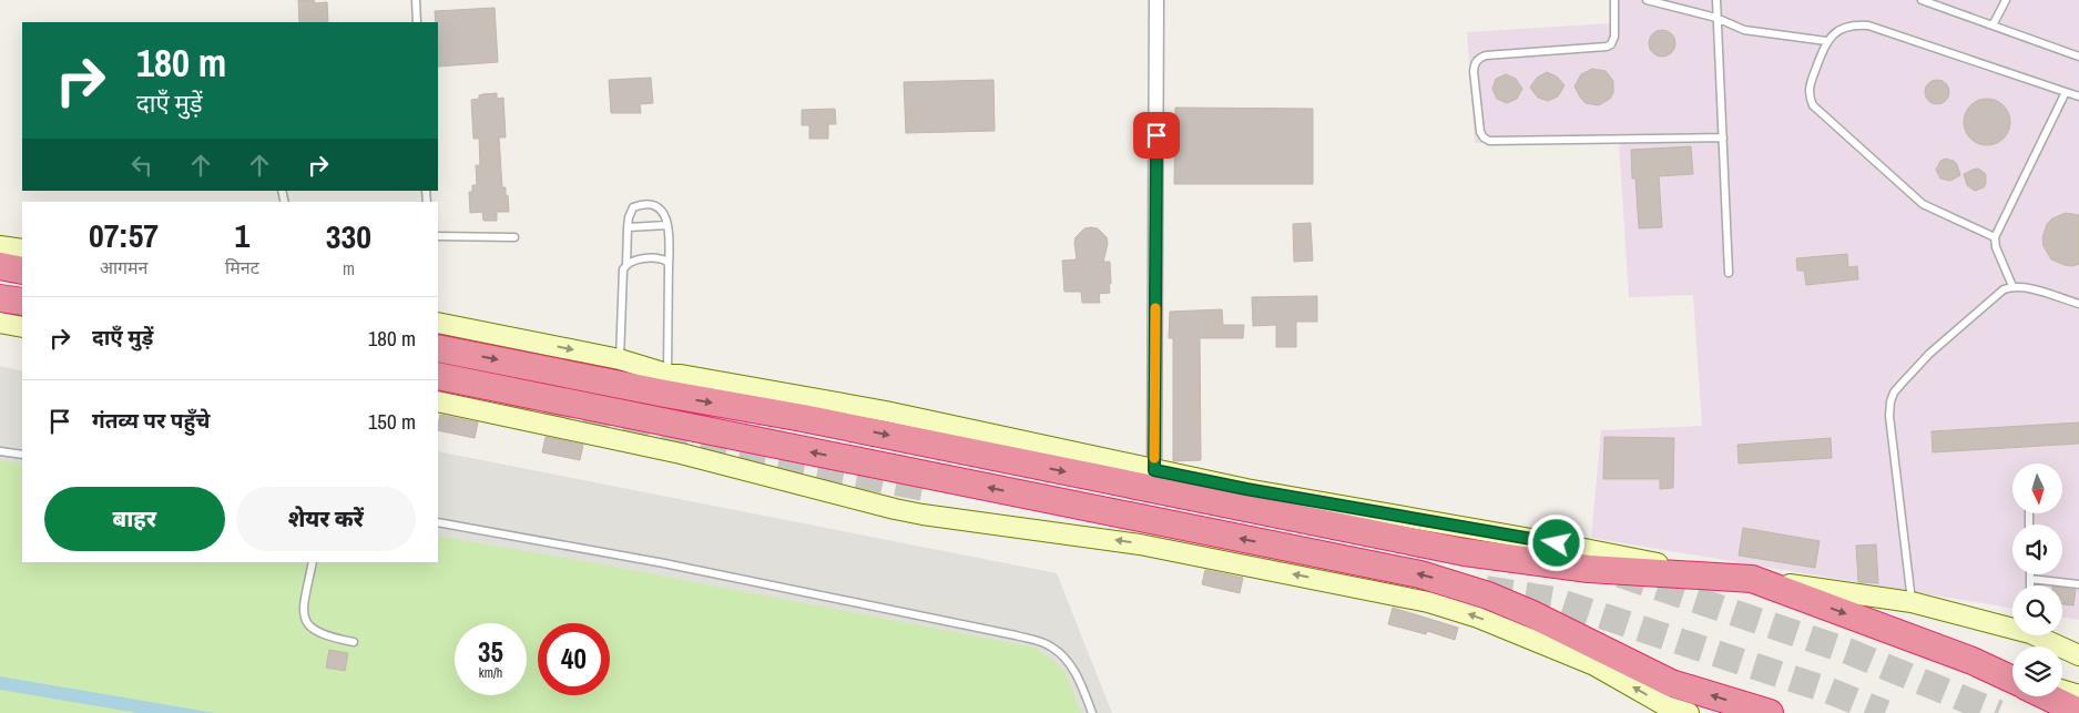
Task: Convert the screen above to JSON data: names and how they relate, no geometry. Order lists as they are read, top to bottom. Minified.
{"north":"bottom","page":{"turn":["180 m","दाएँ मुड़ें"],"eta":["07:57","आगमन","1","मिनट","330","m"],"list":[{"name":"दाएँ मुड़ें","value":"180 m"},{"name":"गंतव्य पर पहुँचे","value":"150 m"}],"buttons":["बाहर","शेयर करें"],"speed":"35 km/h","limit":"40"}}
